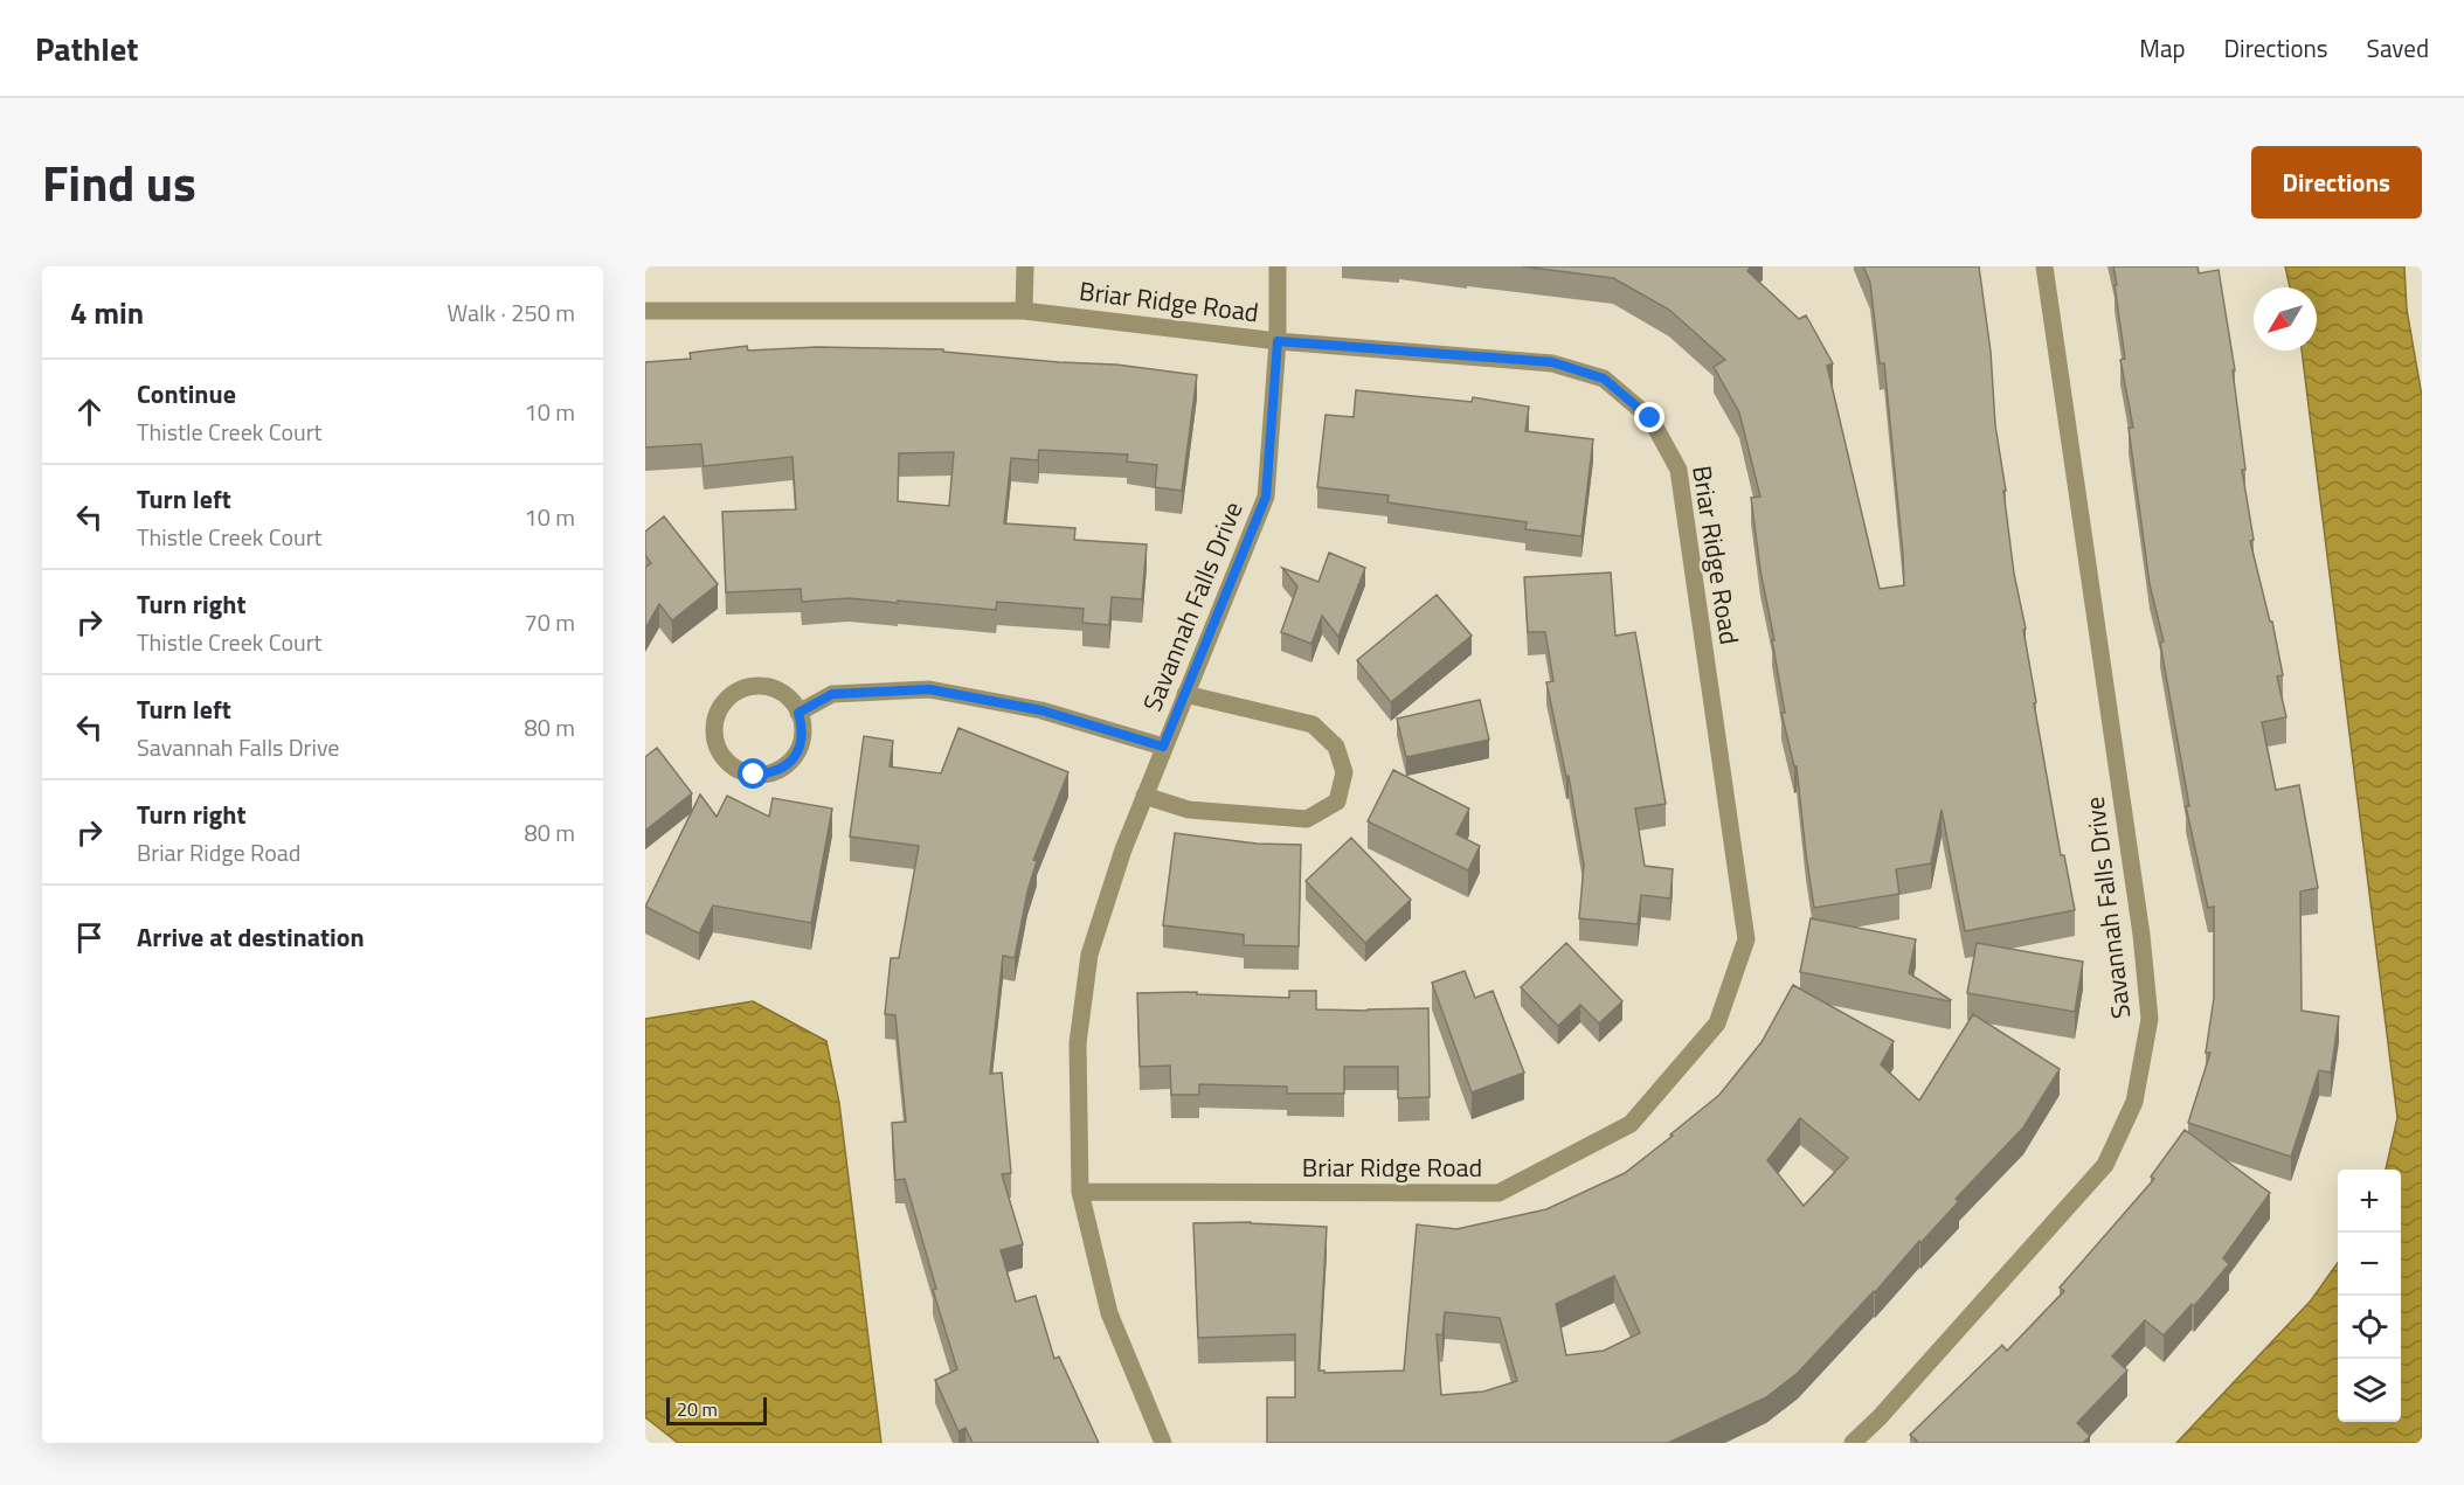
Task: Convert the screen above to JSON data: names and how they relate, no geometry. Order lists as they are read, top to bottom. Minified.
{"streets":{"street":["Briar Ridge Road","Savannah Falls Drive"]},"crossings":[["Briar Ridge Road","Savannah Falls Drive"]],"scale_bar":"20 m","north":"bottom left","page":{"header":"Pathlet","nav":["Map","Directions","Saved"],"title":"Find us","buttons":"Directions","heading":["4 min","Walk · 250 m"],"list":[["Continue","Thistle Creek Court","10 m"],["Turn left","Thistle Creek Court","10 m"],["Turn right","Thistle Creek Court","70 m"],["Turn left","Savannah Falls Drive","80 m"],["Turn right","Briar Ridge Road","80 m"],"Arrive at destination"],"map_buttons":["+","−"],"scale":"20 m"}}
